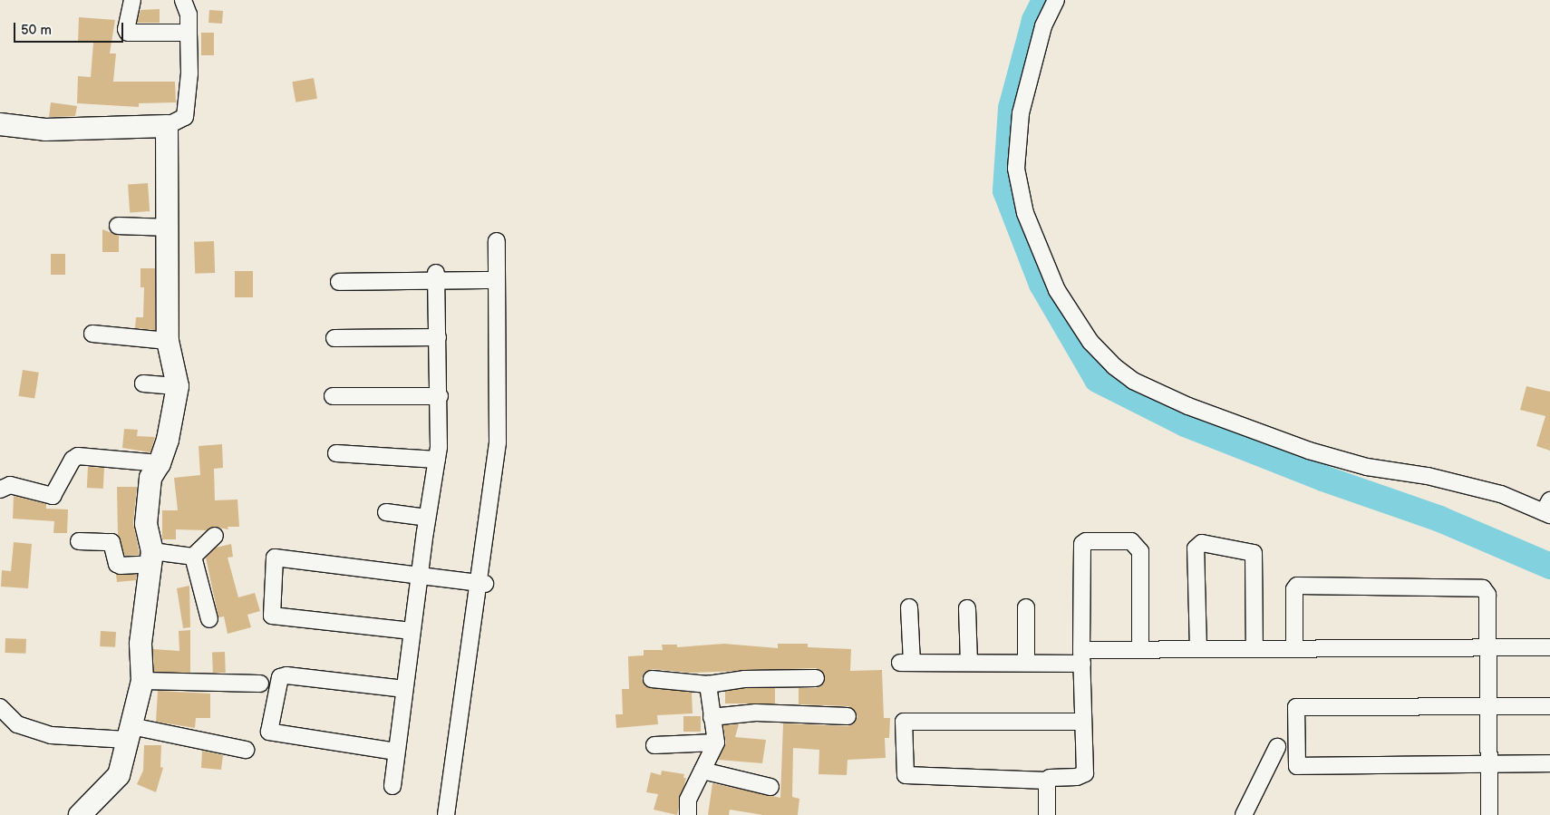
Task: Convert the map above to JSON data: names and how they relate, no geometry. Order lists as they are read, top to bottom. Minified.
{"scale_bar":"50 m"}
